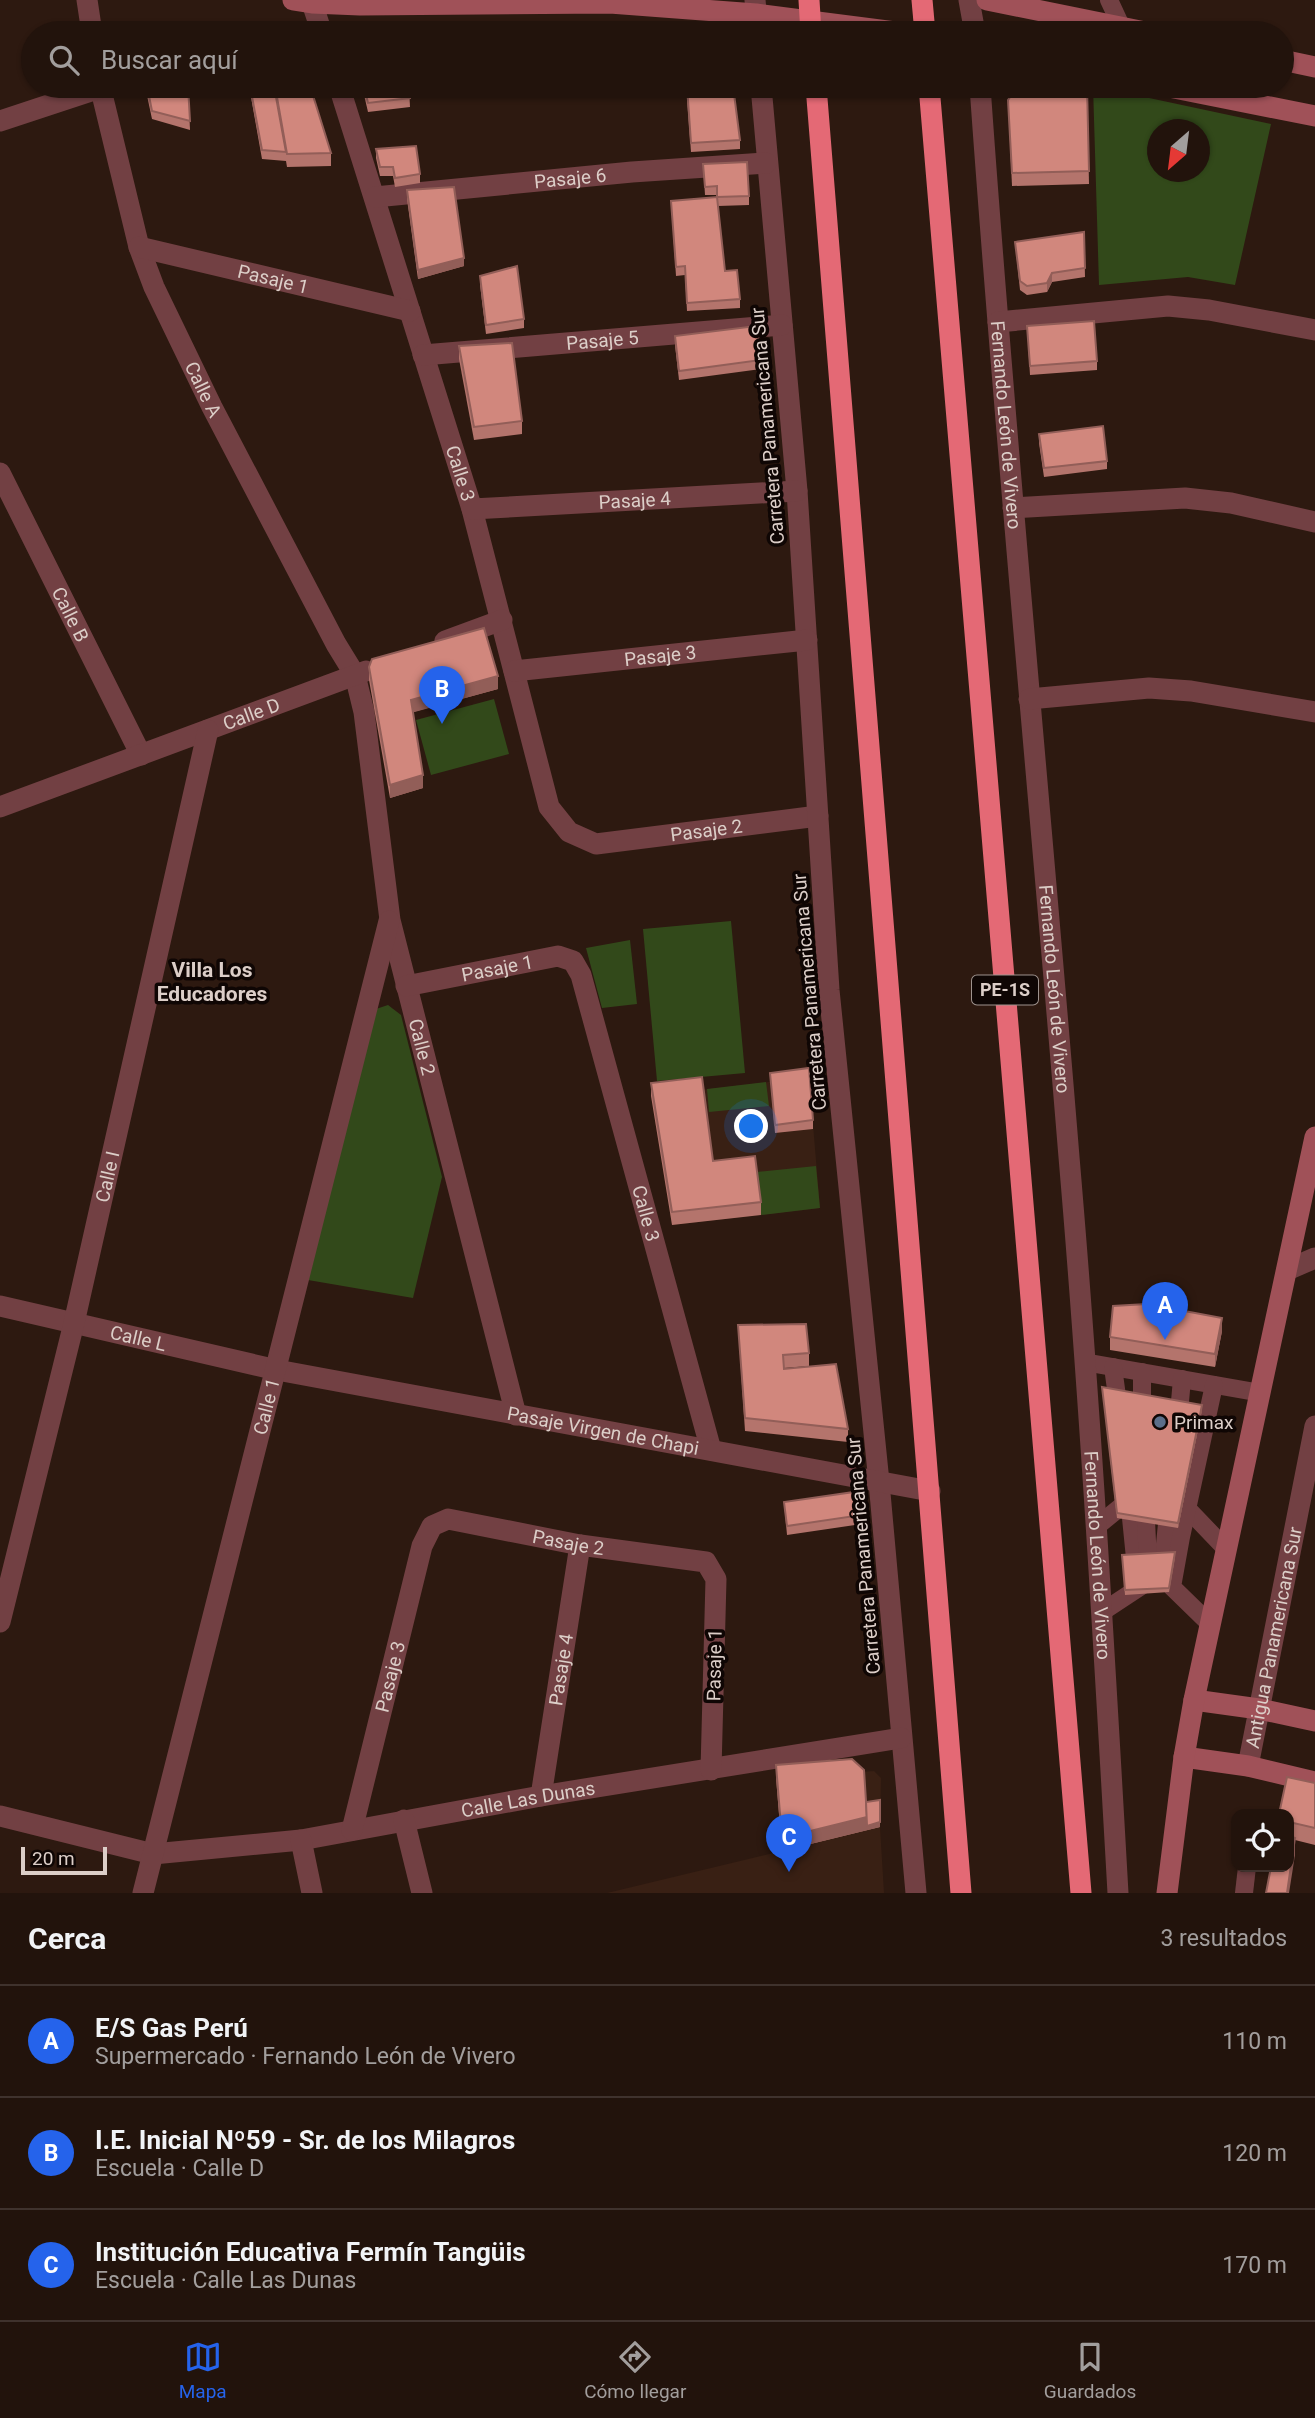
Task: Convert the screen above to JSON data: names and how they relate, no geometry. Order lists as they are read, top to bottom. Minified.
{"streets":{"highway":["PE-1S"],"street":["Pasaje 6","Pasaje 1","Pasaje 5","Calle A","Fernando León de Vivero","Carretera Panamericana Sur","Calle 3","Pasaje 4","Calle B","Pasaje 3","Calle D","Pasaje 2","Calle 2","Calle I","Calle L","Calle 1","Pasaje Virgen de Chapi","Antigua Panamericana Sur","Calle Las Dunas"]},"crossings":[["Pasaje 6","Carretera Panamericana Sur"],["Pasaje 6","Calle 3"],["Pasaje 1","Calle A"],["Pasaje 1","Calle 3"],["Pasaje 1","Pasaje 2"],["Pasaje 1","Calle 2"],["Pasaje 1","Calle Las Dunas"],["Pasaje 5","Carretera Panamericana Sur"],["Pasaje 5","Calle 3"],["Calle A","Calle D"],["Calle A","Calle 2"],["Carretera Panamericana Sur","Pasaje 4"],["Carretera Panamericana Sur","Pasaje 3"],["Carretera Panamericana Sur","Pasaje 2"],["Carretera Panamericana Sur","Pasaje Virgen de Chapi"],["Carretera Panamericana Sur","Calle Las Dunas"],["Calle 3","Pasaje 4"],["Calle 3","Pasaje 3"],["Calle 3","Pasaje 2"],["Calle 3","Pasaje Virgen de Chapi"],["Pasaje 4","Pasaje 2"],["Pasaje 4","Calle Las Dunas"],["Calle B","Calle D"],["Pasaje 3","Pasaje 2"],["Pasaje 3","Calle Las Dunas"],["Calle D","Calle 2"],["Calle D","Calle I"],["Calle 2","Calle 1"],["Calle 2","Pasaje Virgen de Chapi"],["Calle I","Calle L"],["Calle L","Calle 1"],["Calle L","Pasaje Virgen de Chapi"],["Calle 1","Pasaje Virgen de Chapi"],["Calle 1","Calle Las Dunas"]],"districts":["Villa Los Educadores"],"places":["Primax"],"scale_bar":"20 m","north":"bottom left","page":{"search":"Buscar aquí","pins":["B","A","C"],"scale":"20 m","heading":["Cerca","3 resultados"],"list":[{"mark":"A","name":"E/S Gas Perú","note":"Supermercado · Fernando León de Vivero","value":"110 m"},{"mark":"B","name":"I.E. Inicial Nº59 - Sr. de los Milagros","note":"Escuela · Calle D","value":"120 m"},{"mark":"C","name":"Institución Educativa Fermín Tangüis","note":"Escuela · Calle Las Dunas","value":"170 m"}],"nav":["Mapa","Cómo llegar","Guardados"]}}
